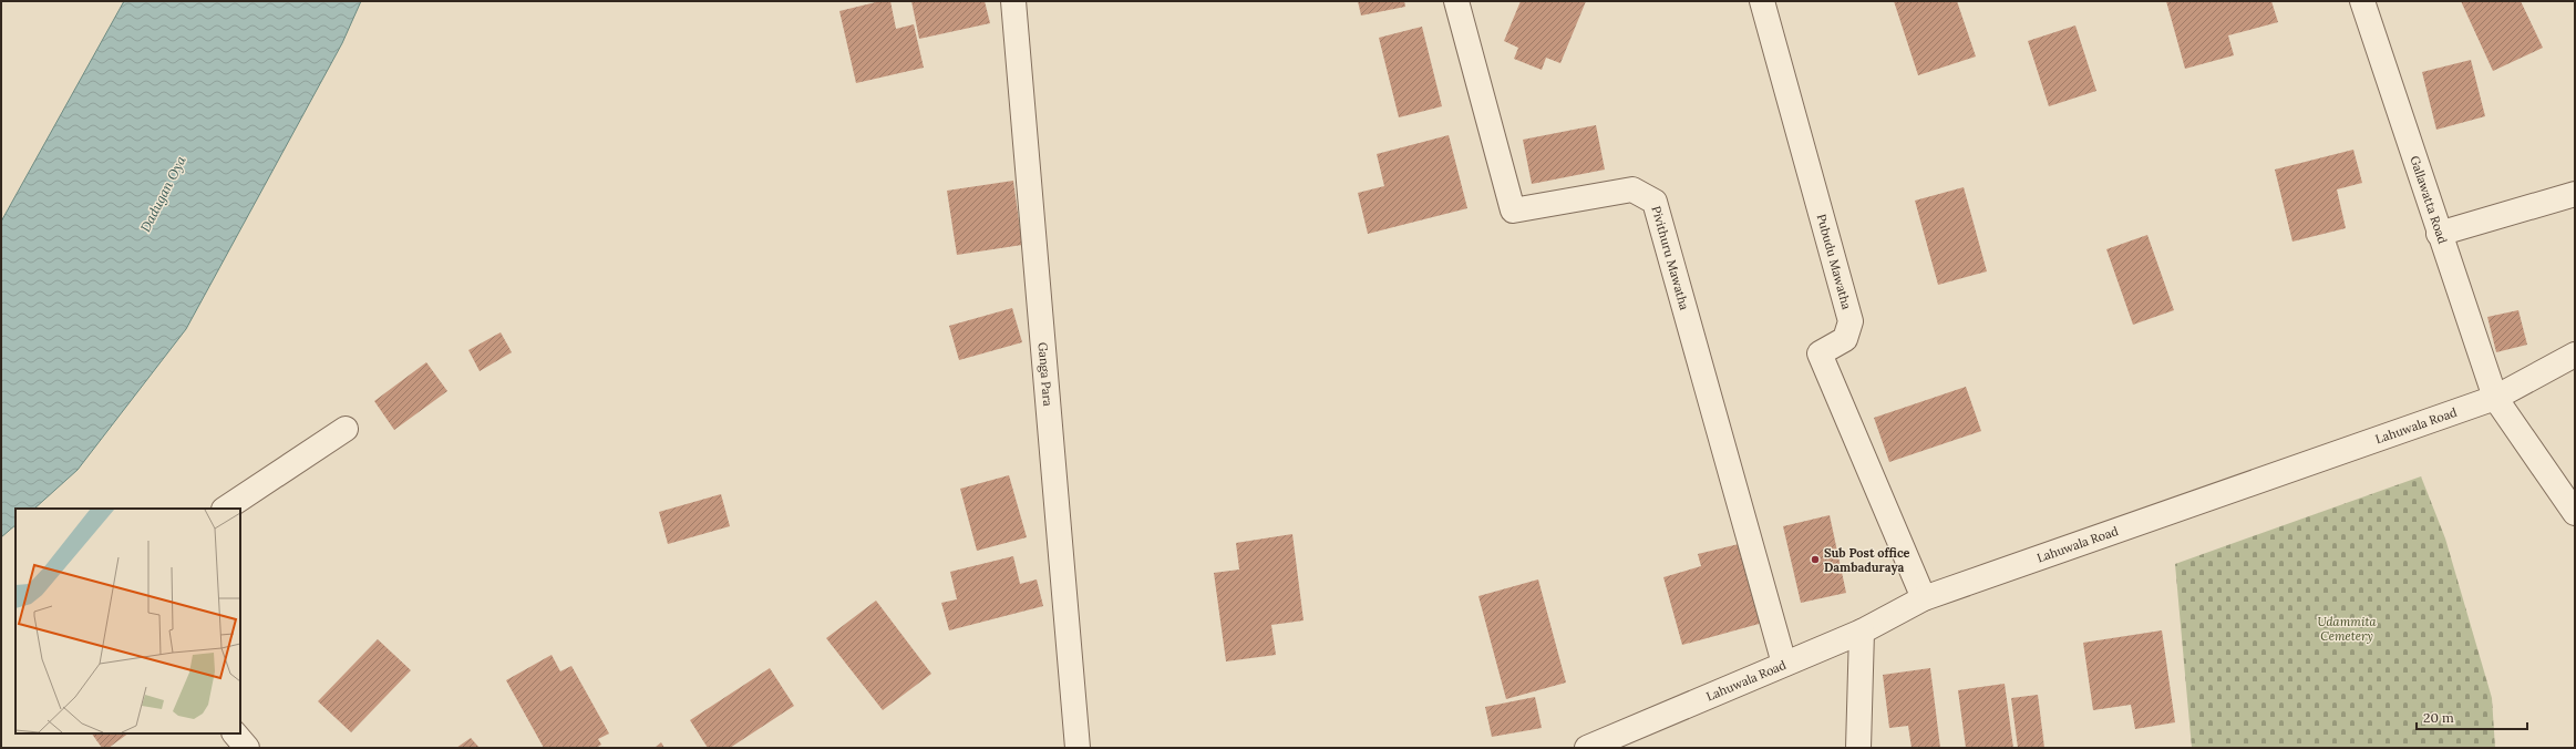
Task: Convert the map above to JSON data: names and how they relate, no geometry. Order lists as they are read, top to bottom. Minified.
{"streets":{"street":["Gallawatta Road","Pivithuru Mawatha","Pubudu Mawatha","Ganga Para","Lahuwala Road"]},"crossings":[["Gallawatta Road","Lahuwala Road"],["Pivithuru Mawatha","Lahuwala Road"],["Pubudu Mawatha","Lahuwala Road"]],"water":["Dadugan Oya"],"parks":["Udammita Cemetery"],"places":["Sub Post office Dambaduraya"],"scale_bar":"20 m"}
